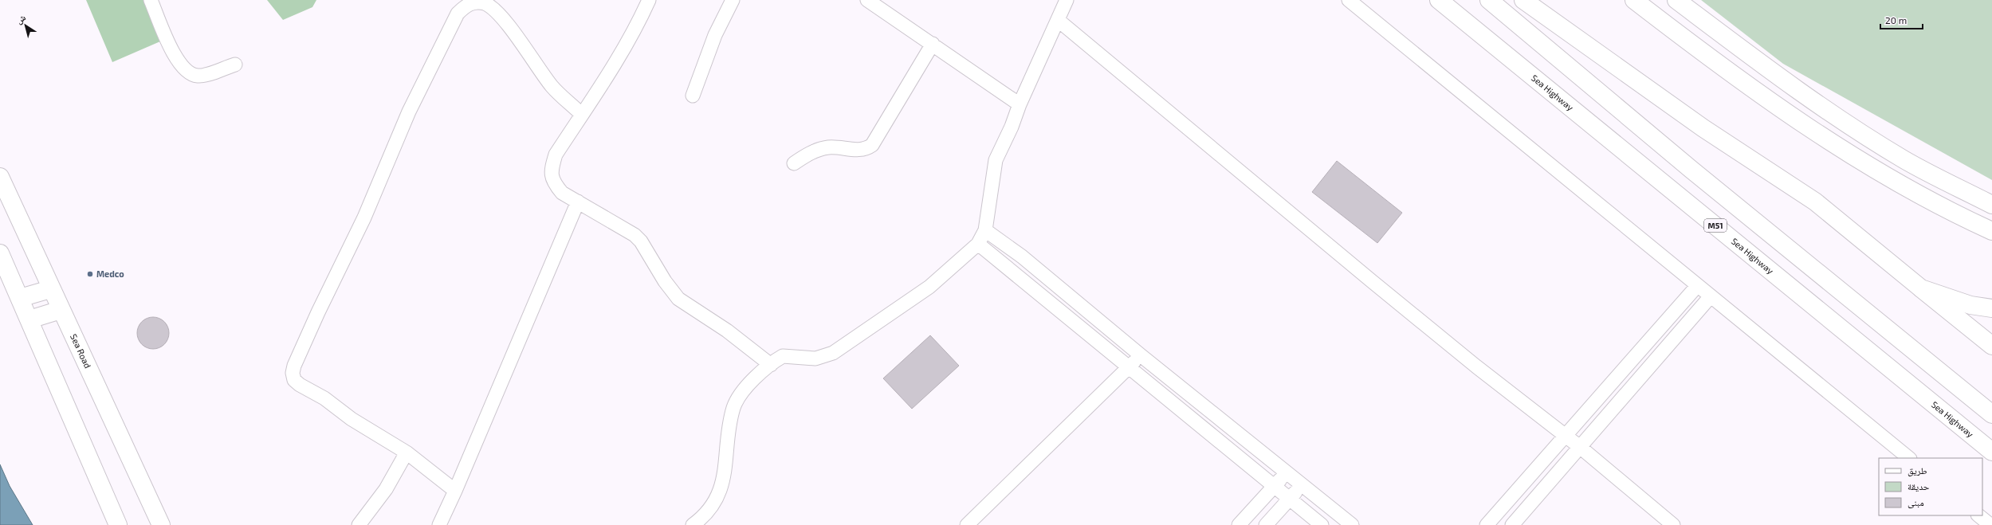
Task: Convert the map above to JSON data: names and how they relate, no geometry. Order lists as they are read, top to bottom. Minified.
{"streets":{"main road":["Sea Highway","M51","Sea Road"]},"places":["Medco"],"legend":["طريق","حديقة","مبنى"],"scale_bar":"20 m","north":"top left"}
